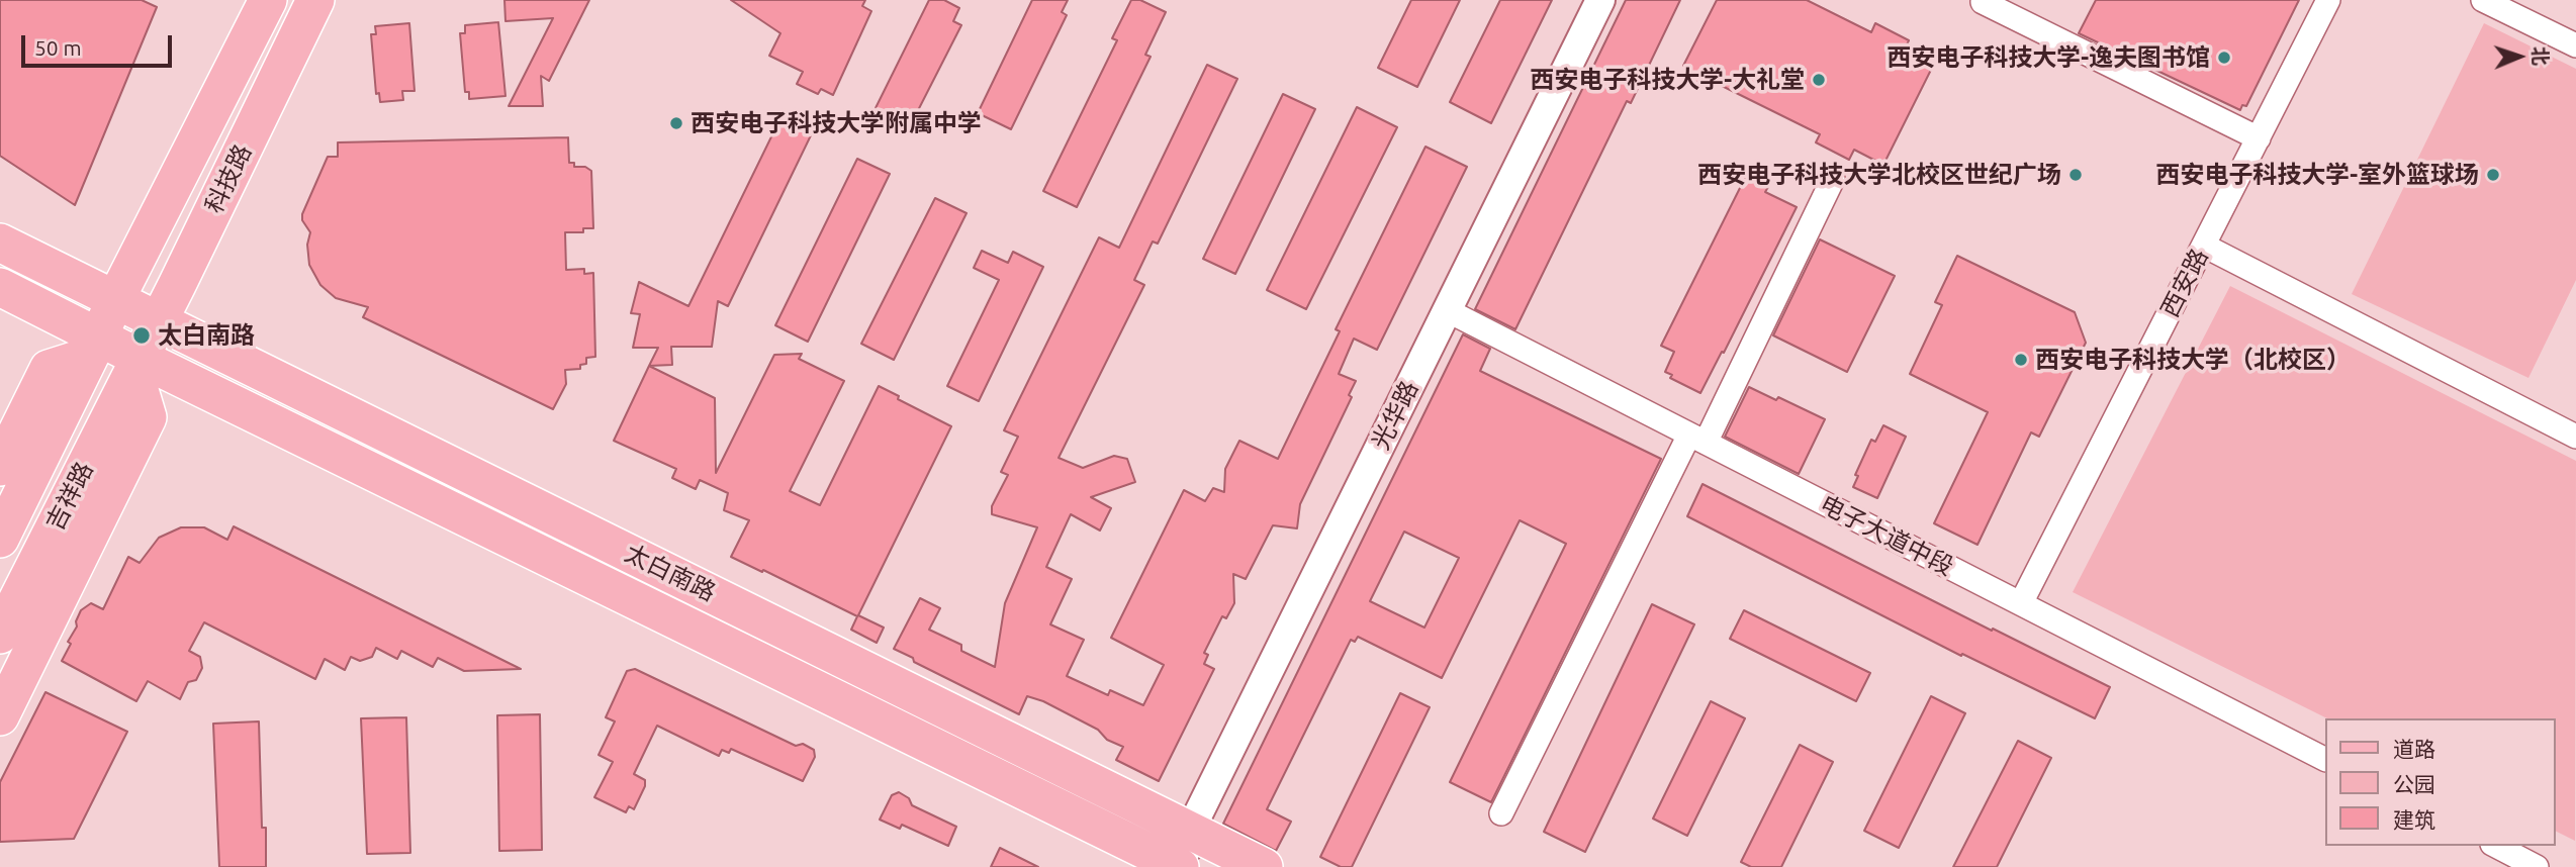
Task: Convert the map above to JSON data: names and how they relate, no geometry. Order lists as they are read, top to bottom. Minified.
{"streets":{"main road":["科技路","吉祥路","太白南路"],"street":["西安路","光华路","电子大道中段"]},"crossings":[["科技路","吉祥路"],["科技路","太白南路"],["西安路","电子大道中段"],["光华路","电子大道中段"],["光华路","太白南路"],["吉祥路","太白南路"]],"places":["西安电子科技大学-逸夫图书馆","西安电子科技大学-大礼堂","西安电子科技大学附属中学","西安电子科技大学北校区世纪广场","西安电子科技大学-室外篮球场","太白南路","西安电子科技大学（北校区）"],"legend":["道路","公园","建筑"],"scale_bar":"50 m","north":"right"}
